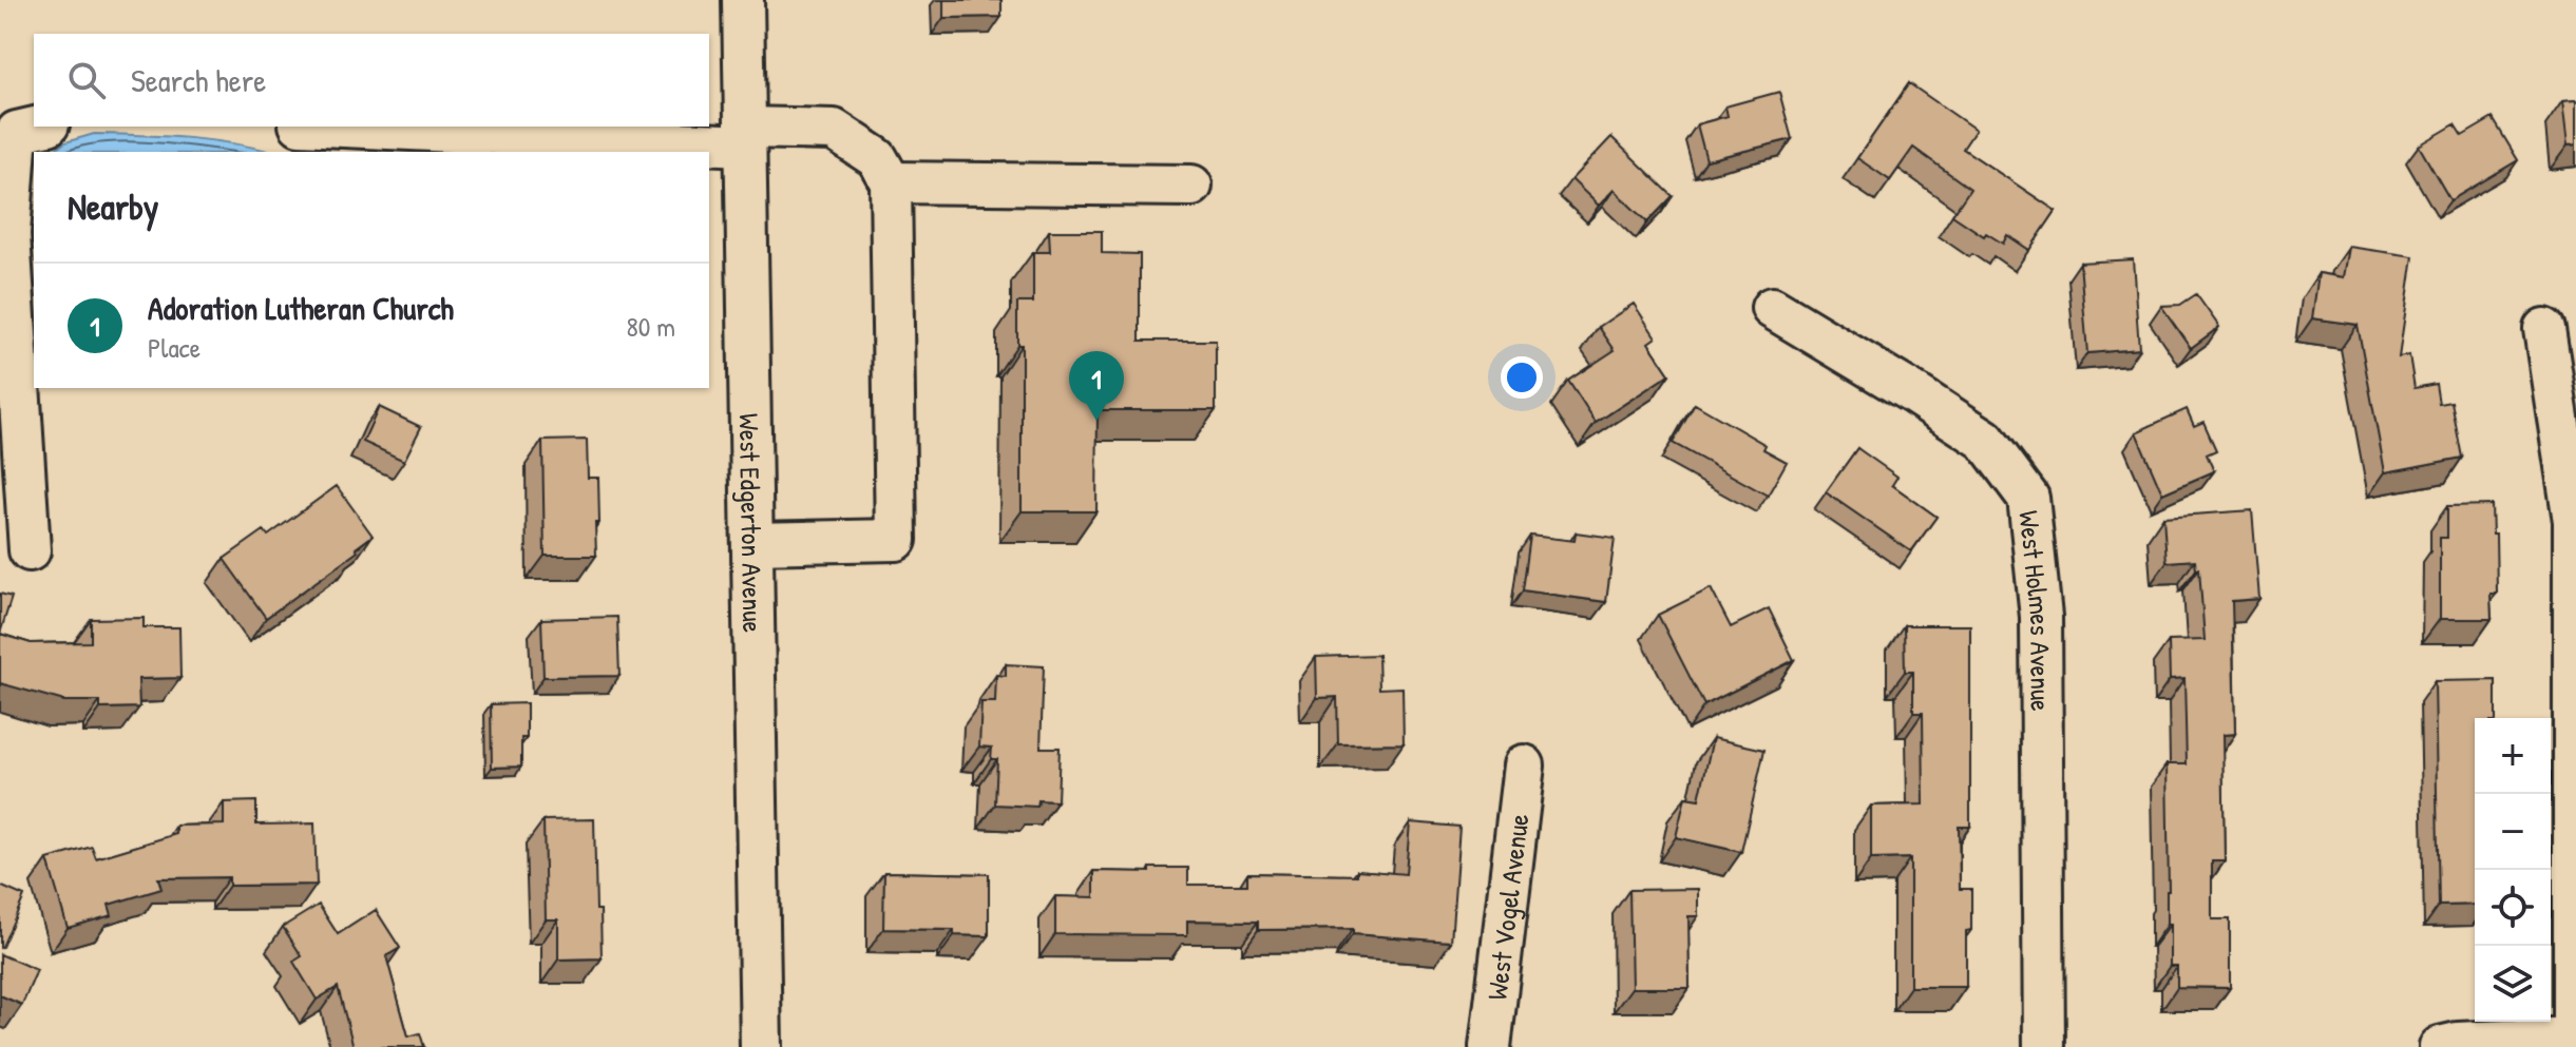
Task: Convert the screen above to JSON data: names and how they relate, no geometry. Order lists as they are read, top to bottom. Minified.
{"streets":{"street":["West Edgerton Avenue","West Holmes Avenue","West Vogel Avenue"]},"page":{"search":"Search here","heading":"Nearby","list":[{"mark":"1","name":"Adoration Lutheran Church","note":"Place","value":"80 m"}],"pins":"1","map_buttons":["+","−"]}}
